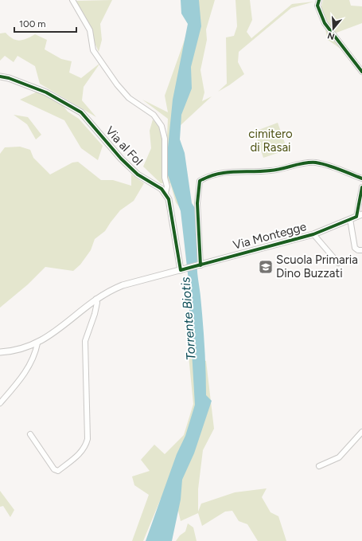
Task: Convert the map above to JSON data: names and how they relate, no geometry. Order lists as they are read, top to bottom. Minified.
{"streets":{"street":["Via al Fol","Via Montegge"]},"water":["Torrente Biotis"],"parks":["cimitero di Rasai"],"places":{"school or university":["Scuola Primaria Dino Buzzati"]},"scale_bar":"100 m","north":"bottom"}
